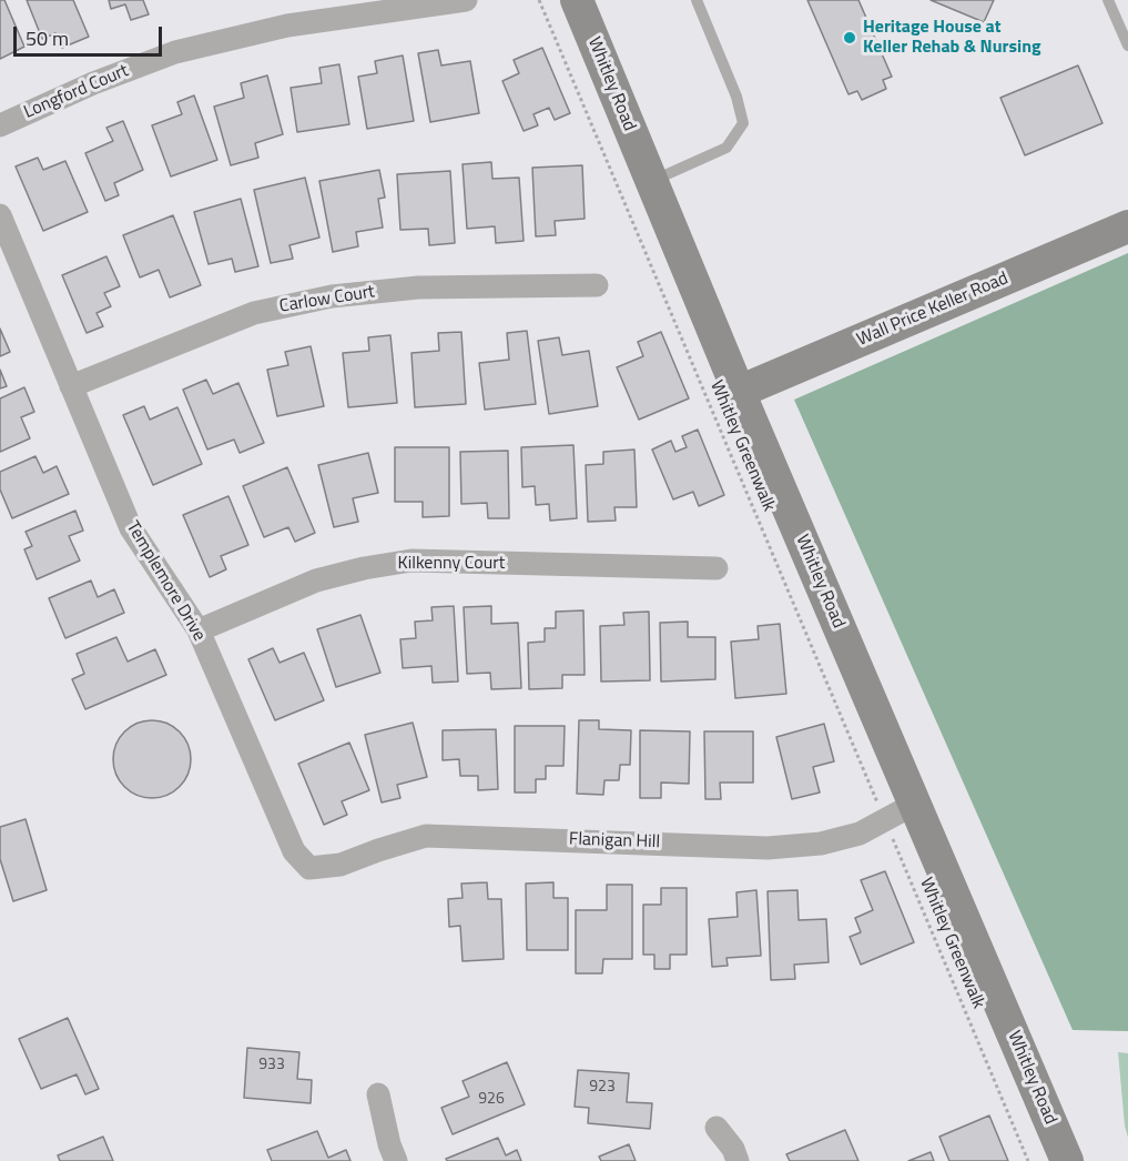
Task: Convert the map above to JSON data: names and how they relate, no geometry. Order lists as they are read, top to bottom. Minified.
{"streets":{"street":["Whitley Road","Longford Court","Carlow Court","Wall Price Keller Road","Kilkenny Court","Templemore Drive","Flanigan Hill"],"path":["Whitley Greenwalk"]},"crossings":[["Whitley Road","Wall Price Keller Road"],["Whitley Road","Flanigan Hill"],["Carlow Court","Templemore Drive"],["Whitley Greenwalk","Flanigan Hill"],["Kilkenny Court","Templemore Drive"],["Templemore Drive","Flanigan Hill"]],"places":["Heritage House at Keller Rehab & Nursing"],"house_numbers":["933","923","926"],"scale_bar":"50 m"}
